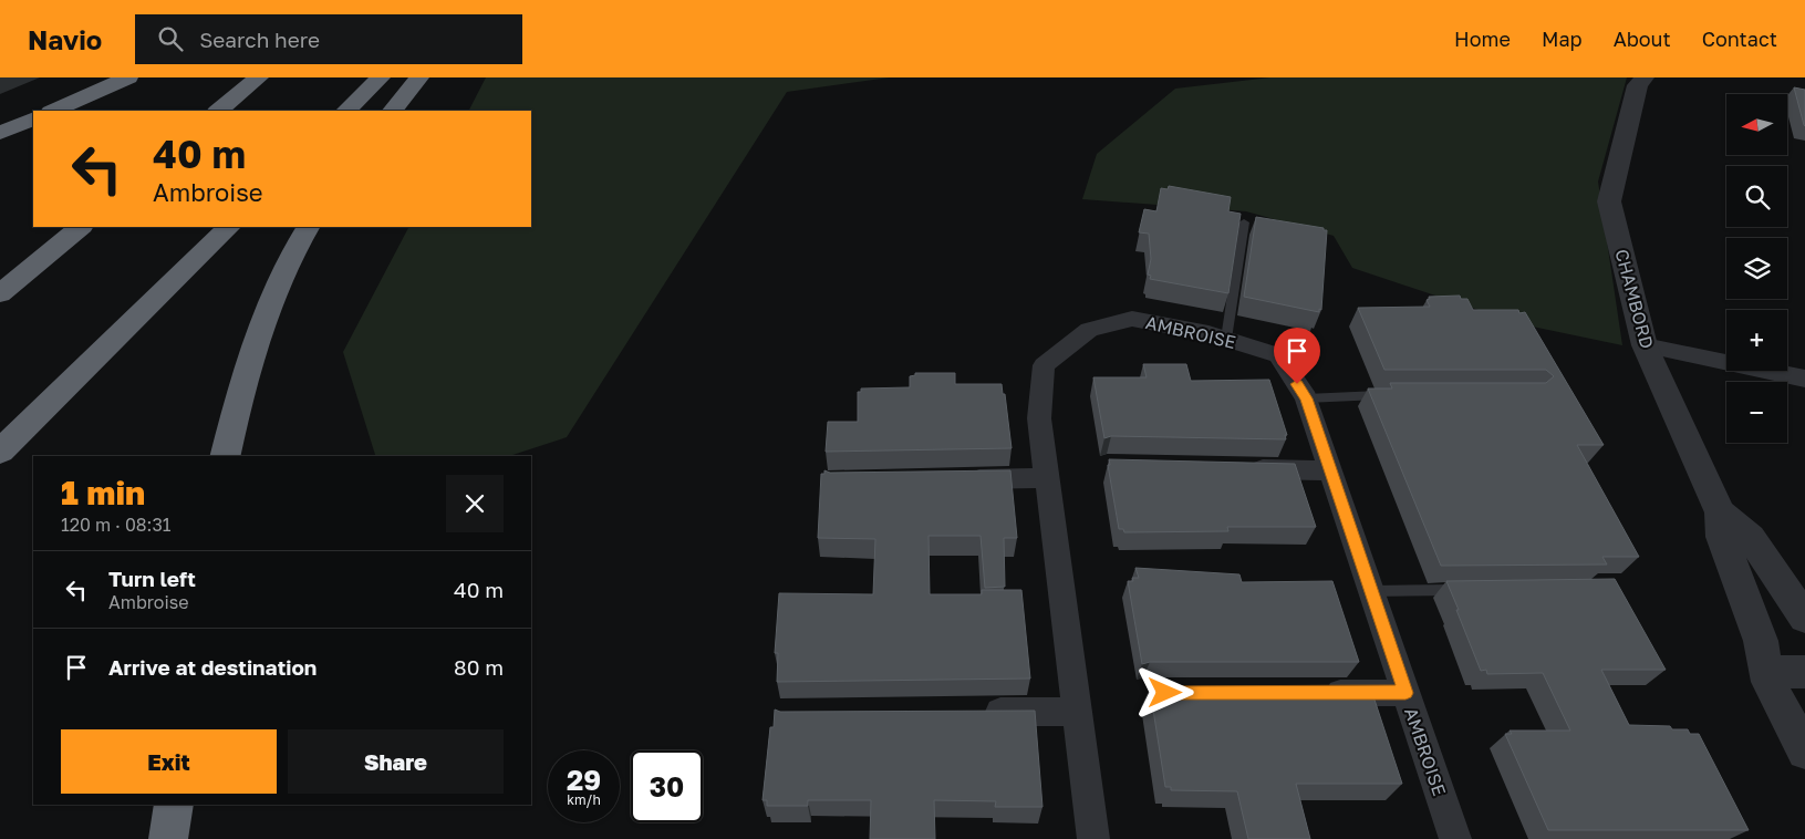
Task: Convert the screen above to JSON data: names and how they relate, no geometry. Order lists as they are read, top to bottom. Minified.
{"streets":{"street":["CHAMBORD","AMBROISE"]},"north":"left","page":{"header":"Navio","search":"Search here","nav":["Home","Map","About","Contact"],"map_buttons":["+","−"],"turn":["40 m","Ambroise"],"heading":["1 min","120 m · 08:31"],"list":[{"name":"Turn left","note":"Ambroise","value":"40 m"},{"name":"Arrive at destination","value":"80 m"}],"buttons":["Exit","Share"],"speed":"29 km/h","limit":"30"}}
